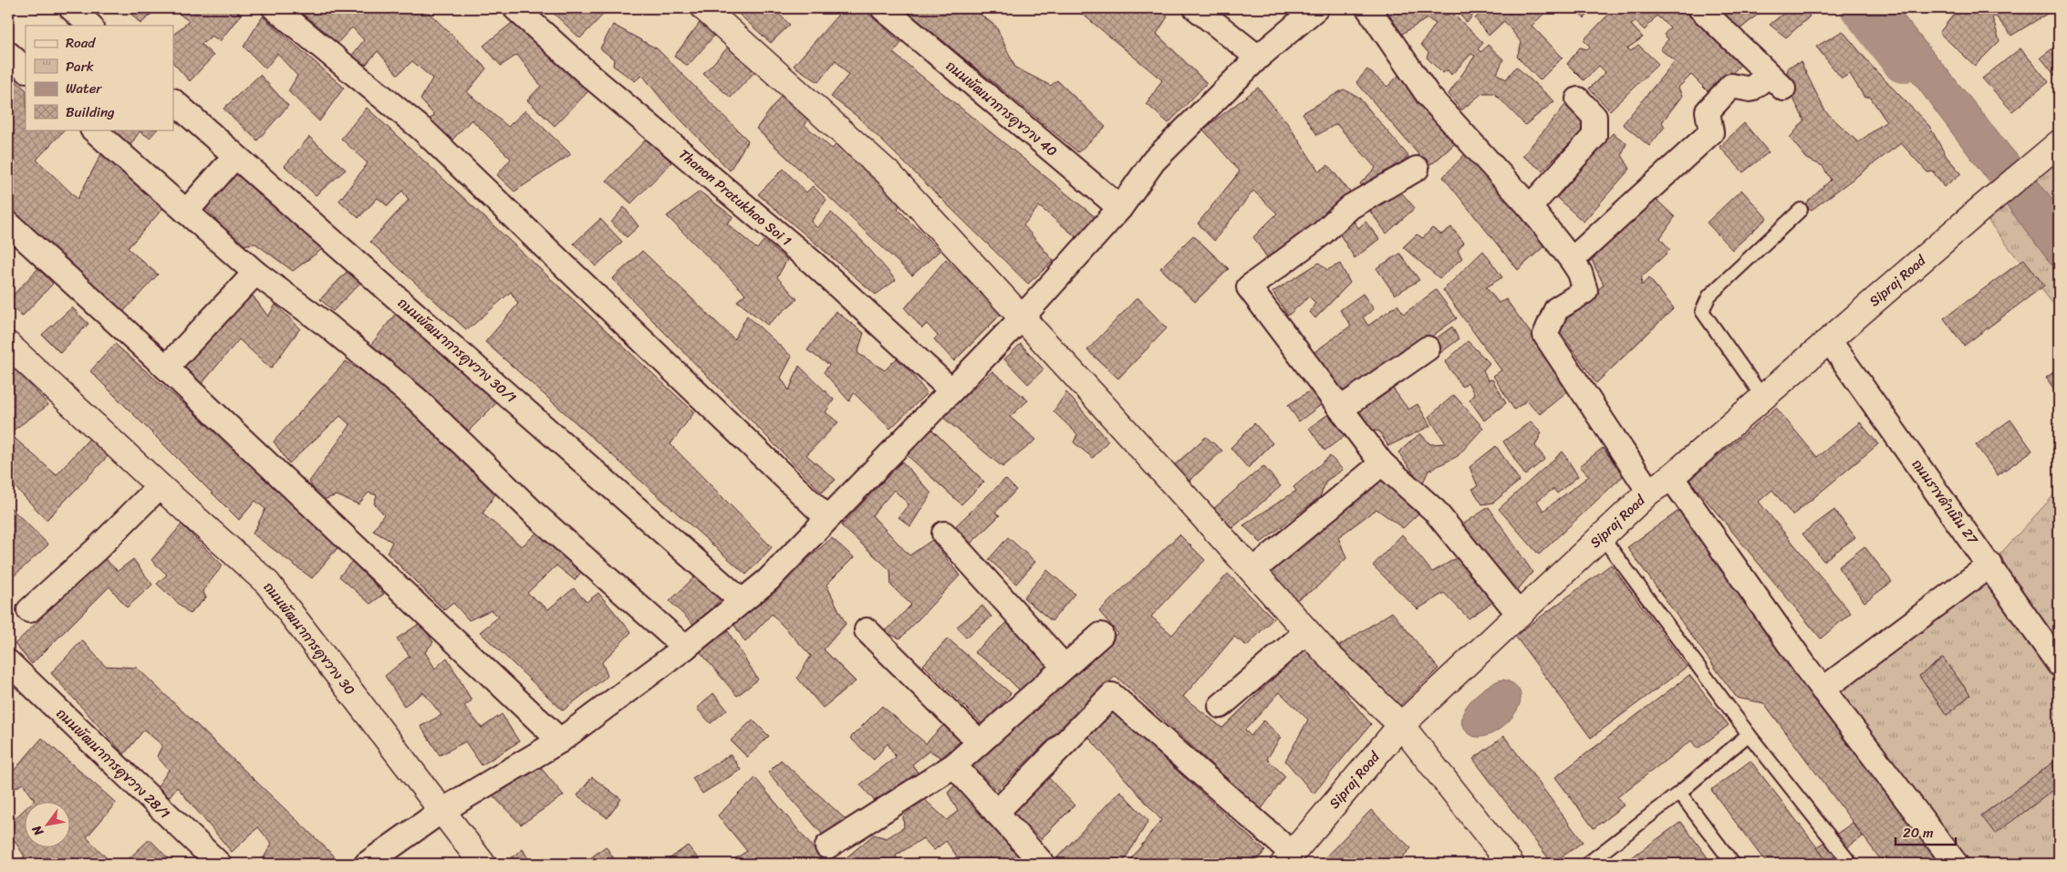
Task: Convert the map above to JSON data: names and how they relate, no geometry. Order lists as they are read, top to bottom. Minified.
{"streets":{"street":["ถนนพัฒนาการคูขวาง 40","Thanon Pratukhao Soi 1","Sipraj Road","ถนนพัฒนาการคูขวาง 30/1","ถนนราขดำเนิน 27","ถนนพัฒนาการคูขวาง 30","ถนนพัฒนาการคูขวาง 28/1"]},"crossings":[["Sipraj Road","ถนนราขดำเนิน 27"]],"legend":["Road","Park","Water","Building"],"scale_bar":"20 m","north":"bottom left"}
